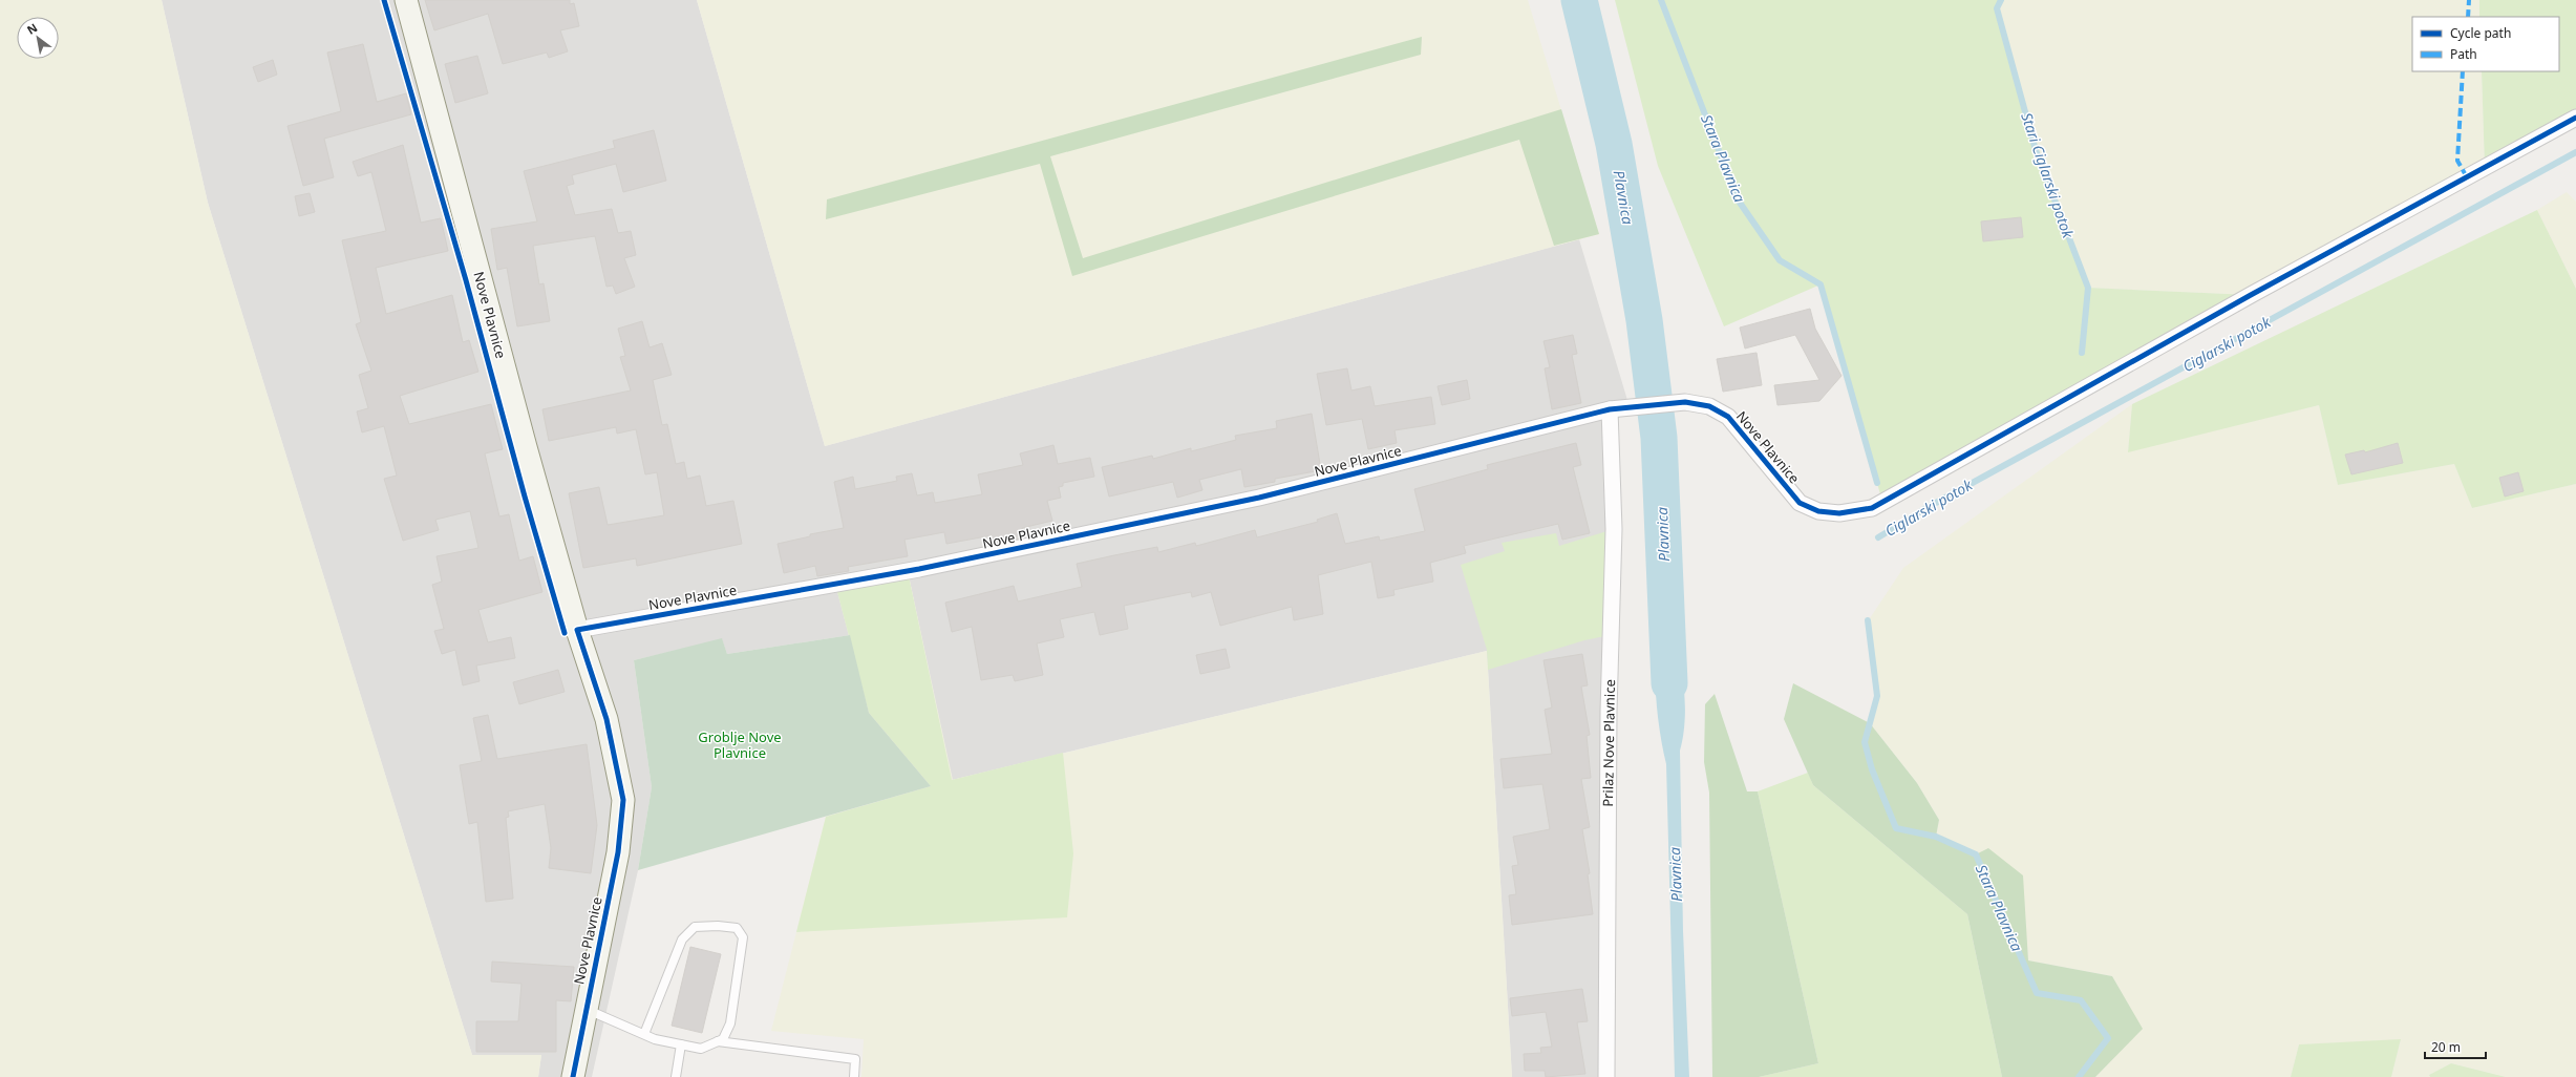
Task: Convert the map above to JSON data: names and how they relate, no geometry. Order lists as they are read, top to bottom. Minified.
{"streets":{"street":["Nove Plavnice","Prilaz Nove Plavnice"]},"crossings":[["Nove Plavnice","Prilaz Nove Plavnice"]],"water":["Stara Plavnica","Stari Ciglarski potok","Plavnica","Ciglarski potok"],"parks":["Groblje Nove Plavnice"],"legend":["Cycle path","Path"],"scale_bar":"20 m","north":"top left"}
